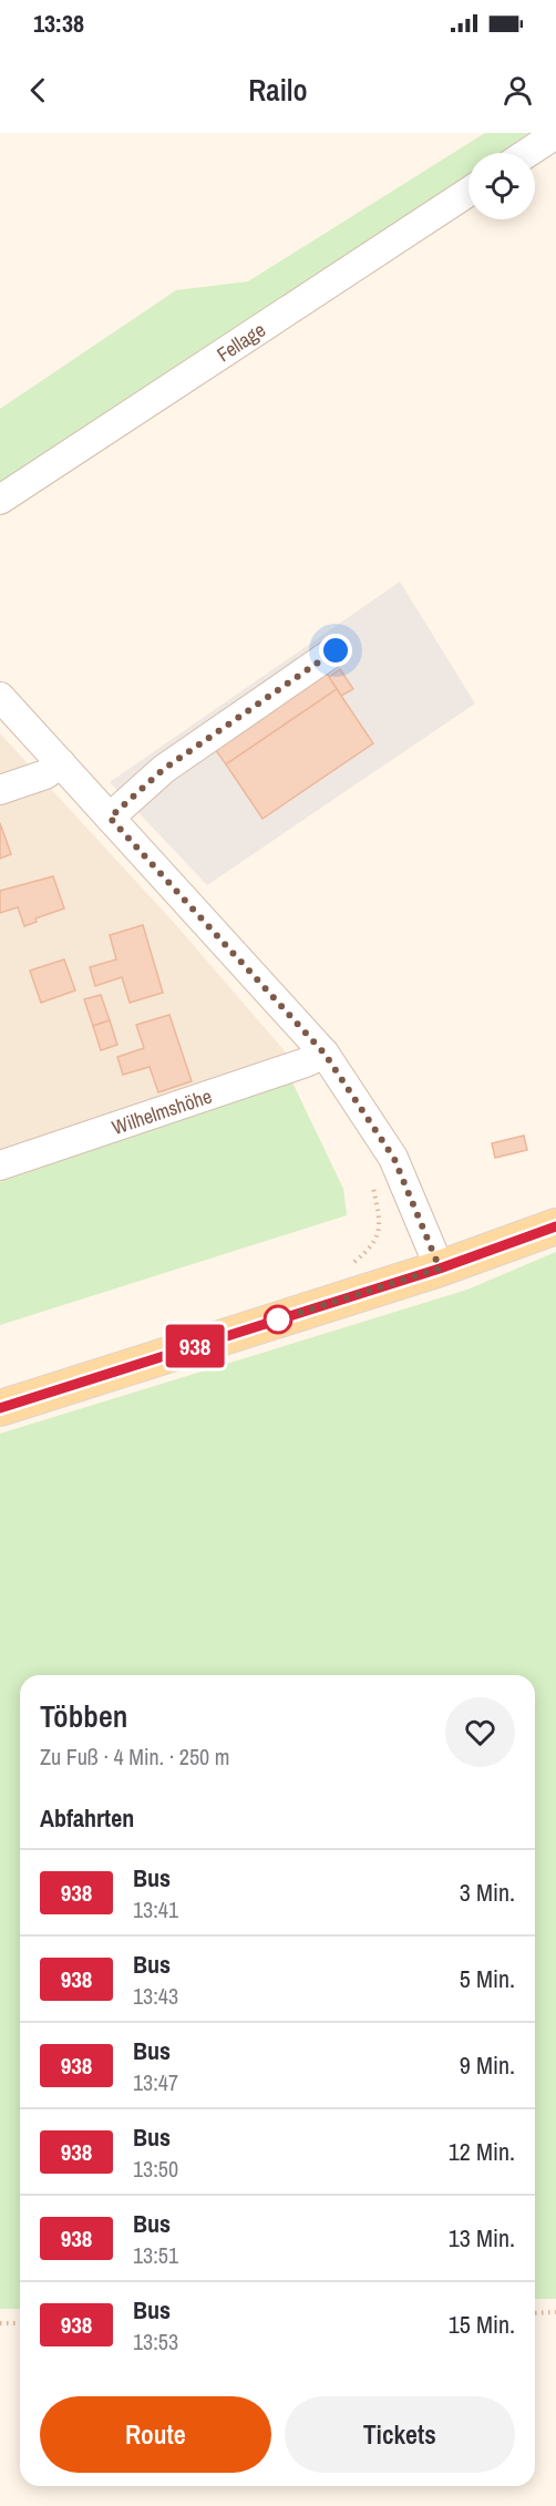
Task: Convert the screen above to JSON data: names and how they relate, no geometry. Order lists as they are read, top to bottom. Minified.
{"streets":{"street":["Fellage","Wilhelmshöhe"]},"lines":["bus line 938"],"page":{"status":"13:38","header":"Railo","on_map":"938","heading":[["Többen","Zu Fuß · 4 Min. · 250 m"],"Abfahrten"],"list":[{"mark":"938","name":"Bus","note":"13:41","value":"3 Min."},{"mark":"938","name":"Bus","note":"13:43","value":"5 Min."},{"mark":"938","name":"Bus","note":"13:47","value":"9 Min."},{"mark":"938","name":"Bus","note":"13:50","value":"12 Min."},{"mark":"938","name":"Bus","note":"13:51","value":"13 Min."},{"mark":"938","name":"Bus","note":"13:53","value":"15 Min."}],"buttons":["Route","Tickets"]}}
